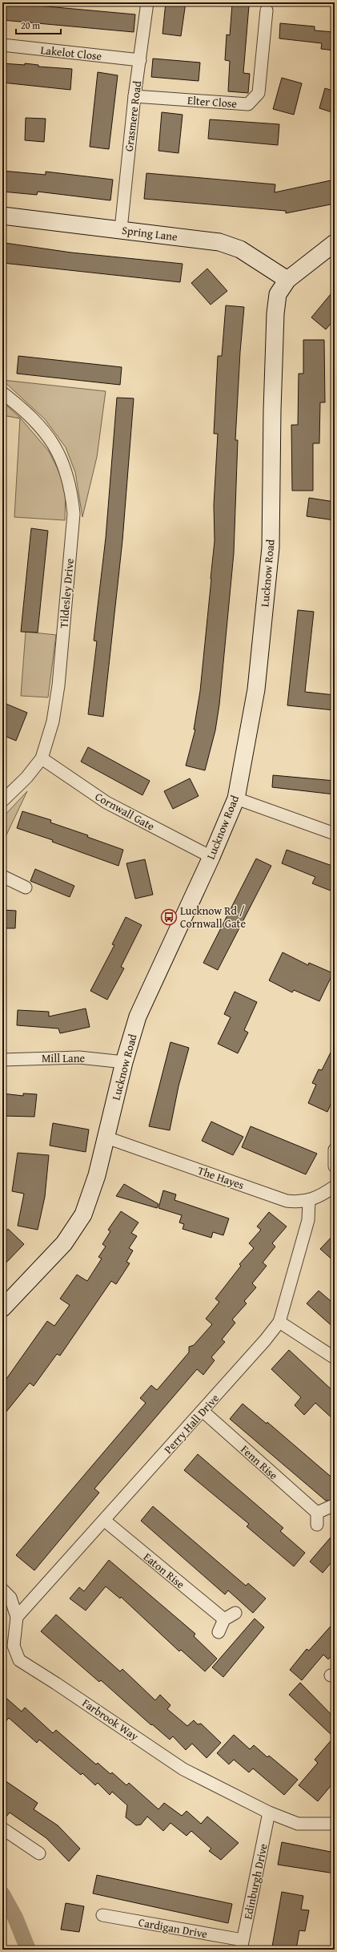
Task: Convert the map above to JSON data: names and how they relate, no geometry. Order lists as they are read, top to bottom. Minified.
{"streets":{"street":["Lakelot Close","Elter Close","Grasmere Road","Spring Lane","Lucknow Road","Tildesley Drive","Cornwall Gate","Mill Lane","The Hayes","Perry Hall Drive","Fenn Rise","Eaton Rise","Farbrook Way","Edinburgh Drive","Cardigan Drive"]},"crossings":[["Lakelot Close","Grasmere Road"],["Elter Close","Grasmere Road"],["Grasmere Road","Spring Lane"],["Spring Lane","Lucknow Road"],["Lucknow Road","Cornwall Gate"],["Lucknow Road","Mill Lane"],["Lucknow Road","The Hayes"],["Tildesley Drive","Cornwall Gate"],["The Hayes","Perry Hall Drive"],["Perry Hall Drive","Fenn Rise"],["Perry Hall Drive","Eaton Rise"],["Perry Hall Drive","Farbrook Way"],["Farbrook Way","Edinburgh Drive"],["Edinburgh Drive","Cardigan Drive"]],"places":{"bus stop":["Lucknow Rd / Cornwall Gate"]},"scale_bar":"20 m"}
